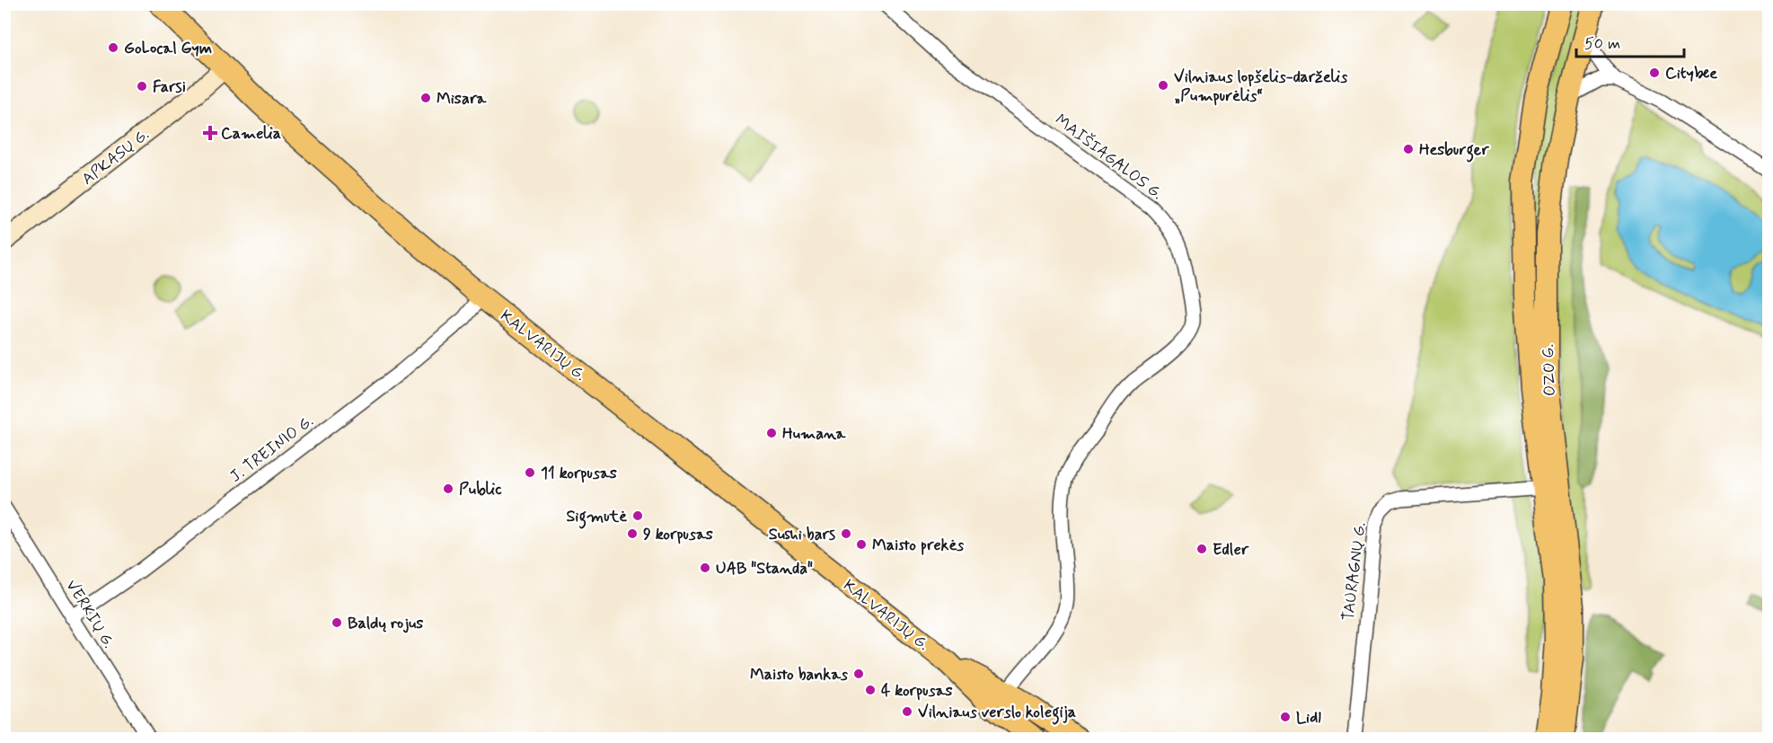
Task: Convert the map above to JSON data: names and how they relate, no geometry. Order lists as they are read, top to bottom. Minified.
{"streets":{"main road":["APKASŲ G.","KALVARIJŲ G.","OZO G."],"street":["MAIŠIAGALOS G.","J. TREINIO G.","TAURAGNŲ G.","VERKIŲ G."]},"crossings":[["APKASŲ G.","KALVARIJŲ G."],["MAIŠIAGALOS G.","KALVARIJŲ G."],["KALVARIJŲ G.","J. TREINIO G."],["OZO G.","TAURAGNŲ G."],["J. TREINIO G.","VERKIŲ G."]],"places":{"other":["GoLocal Gym","Citybee","Vilniaus lopšelis-darželis „Pumpurėlis“","Farsi","Misara","Hesburger","Humana","11 korpusas","Public","Sigmutė","9 korpusas","Sushi bars","Maisto prekės","Edler","UAB \"Standa\"","Baldų rojus","Maisto bankas","4 korpusas","Vilniaus verslo kolegija","Lidl"],"health":["Camelia"]},"scale_bar":"50 m"}
